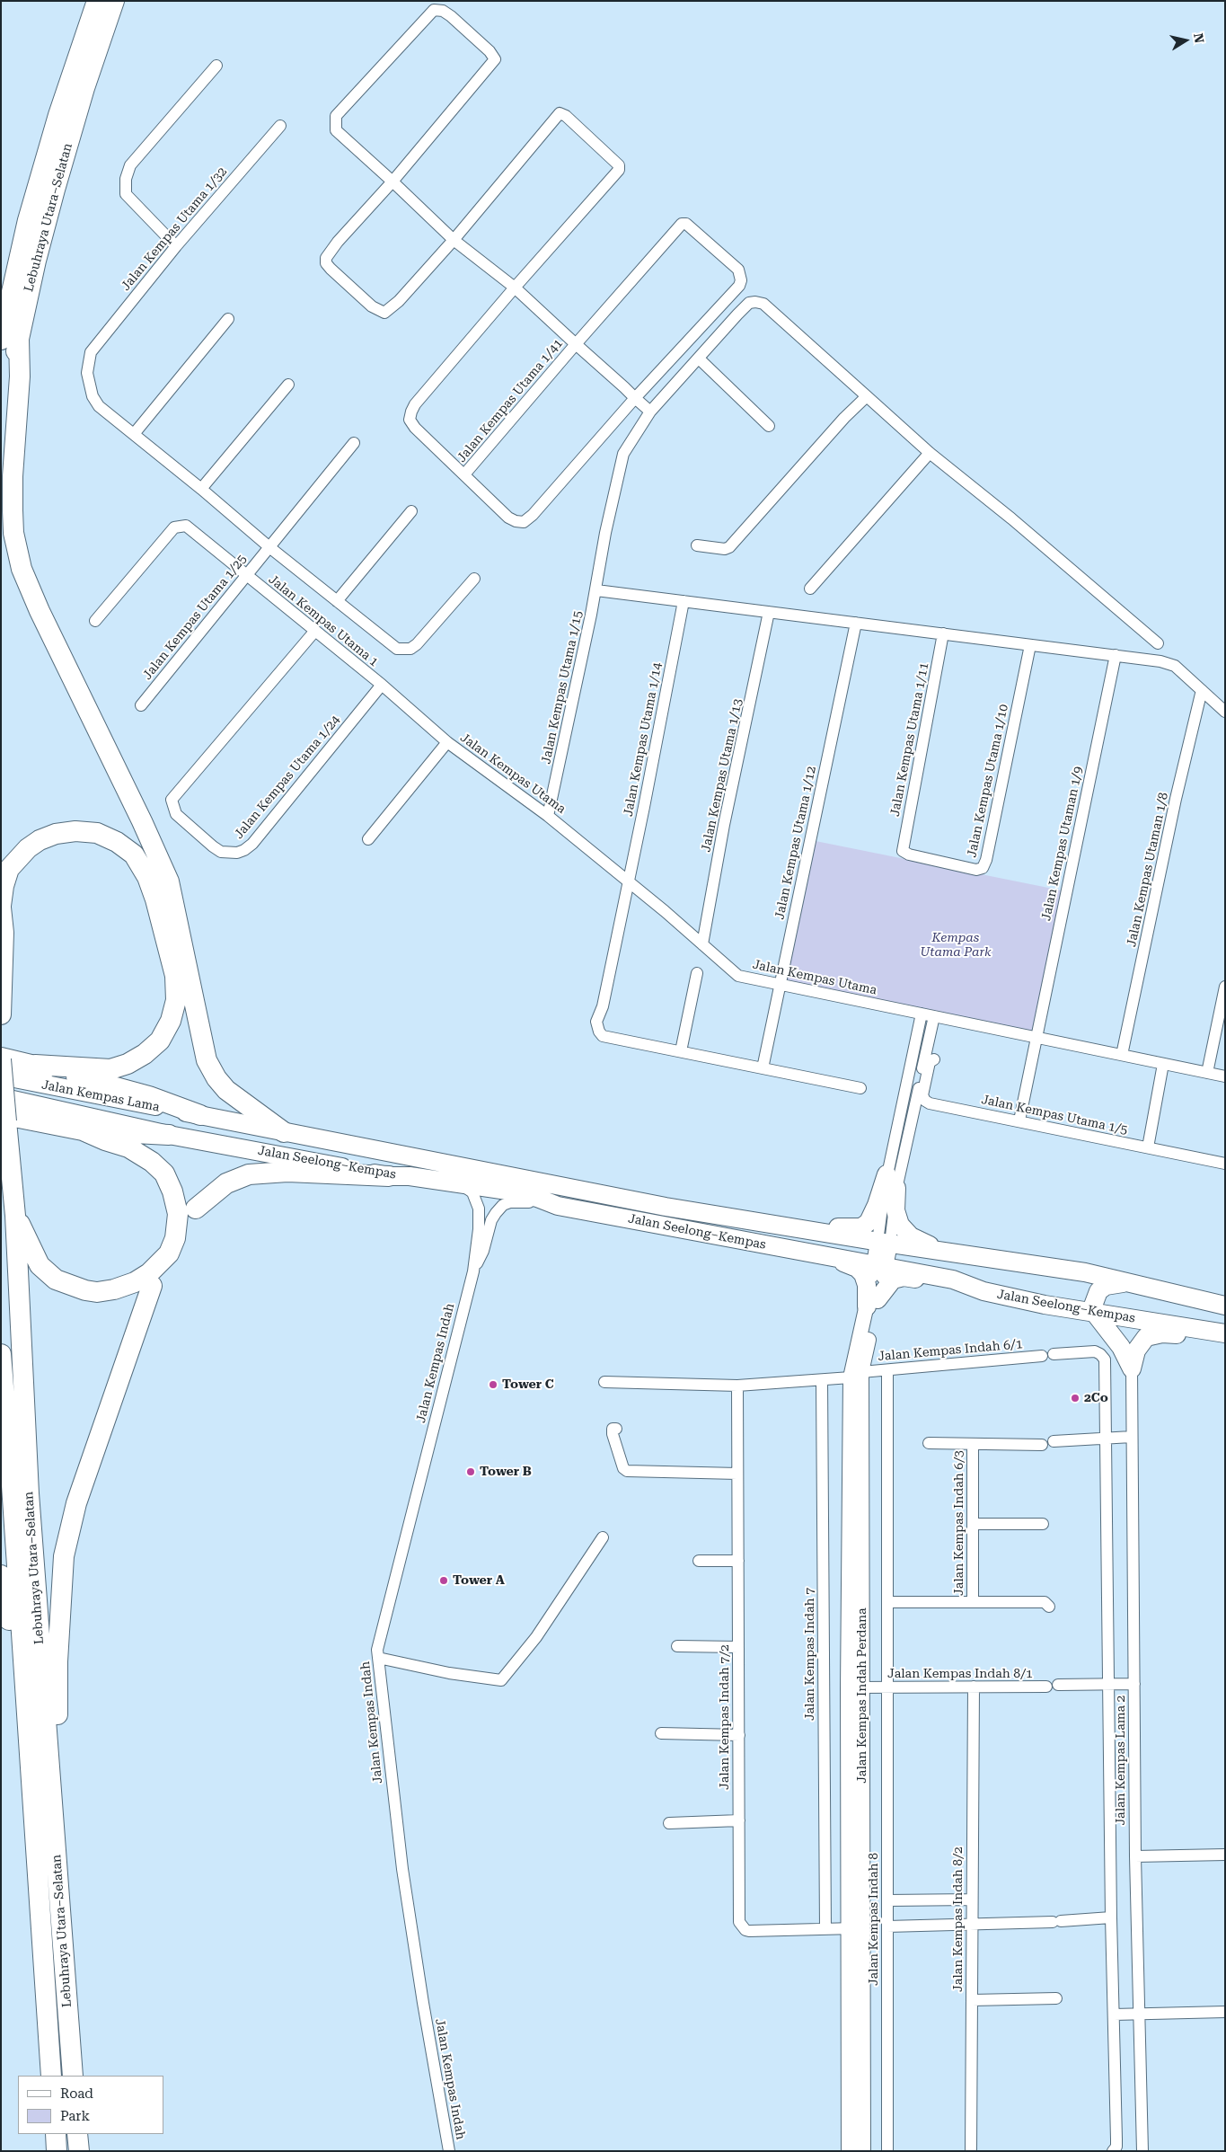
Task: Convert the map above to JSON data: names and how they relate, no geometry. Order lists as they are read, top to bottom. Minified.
{"streets":{"highway":["Lebuhraya Utara–Selatan"],"main road":["Jalan Kempas Lama","Jalan Seelong–Kempas"],"street":["Jalan Kempas Utama 1/32","Jalan Kempas Utama 1/41","Jalan Kempas Utama 1/25","Jalan Kempas Utama 1","Jalan Kempas Utama 1/15","Jalan Kempas Utama 1/14","Jalan Kempas Utama 1/11","Jalan Kempas Utama","Jalan Kempas Utama 1/13","Jalan Kempas Utama 1/24","Jalan Kempas Utama 1/10","Jalan Kempas Utama 1/12","Jalan Kempas Utaman 1/9","Jalan Kempas Utaman 1/8","Jalan Kempas Utama 1/5","Jalan Kempas Indah 6/1","Jalan Kempas Indah","Jalan Kempas Indah 6/3","Jalan Kempas Indah 7","Jalan Kempas Indah 8/1","Jalan Kempas Indah Perdana","Jalan Kempas Indah 7/2","Jalan Kempas Lama 2","Jalan Kempas Indah 8","Jalan Kempas Indah 8/2"]},"crossings":[["Jalan Kempas Utama 1/25","Jalan Kempas Utama 1"],["Jalan Kempas Utama 1","Jalan Kempas Utama"],["Jalan Kempas Utama 1","Jalan Kempas Utama 1/24"],["Jalan Kempas Utama 1/15","Jalan Kempas Utama"],["Jalan Kempas Utama 1/14","Jalan Kempas Utama"],["Jalan Kempas Utama 1/14","Jalan Kempas Utama 1/12"],["Jalan Kempas Utama 1/11","Jalan Kempas Utama 1/10"],["Jalan Kempas Utama","Jalan Kempas Utama 1/13"],["Jalan Kempas Utama","Jalan Kempas Utama 1/12"],["Jalan Kempas Utama","Jalan Kempas Utaman 1/9"],["Jalan Kempas Utama","Jalan Kempas Utaman 1/8"],["Jalan Kempas Utaman 1/9","Jalan Kempas Utama 1/5"],["Jalan Kempas Lama","Jalan Seelong–Kempas"],["Jalan Seelong–Kempas","Jalan Kempas Indah Perdana"],["Jalan Kempas Indah 6/1","Jalan Kempas Indah 7"],["Jalan Kempas Indah 6/1","Jalan Kempas Indah Perdana"],["Jalan Kempas Indah 6/1","Jalan Kempas Indah 7/2"],["Jalan Kempas Indah 6/1","Jalan Kempas Indah 8"],["Jalan Kempas Indah 7","Jalan Kempas Indah 7/2"],["Jalan Kempas Indah 8/1","Jalan Kempas Indah Perdana"],["Jalan Kempas Indah 8/1","Jalan Kempas Lama 2"],["Jalan Kempas Indah 8/1","Jalan Kempas Indah 8"],["Jalan Kempas Indah 8/1","Jalan Kempas Indah 8/2"],["Jalan Kempas Indah Perdana","Jalan Kempas Indah 7/2"]],"parks":["Kempas Utama Park"],"places":["Tower C","2Co","Tower B","Tower A"],"legend":["Road","Park"],"north":"right"}
